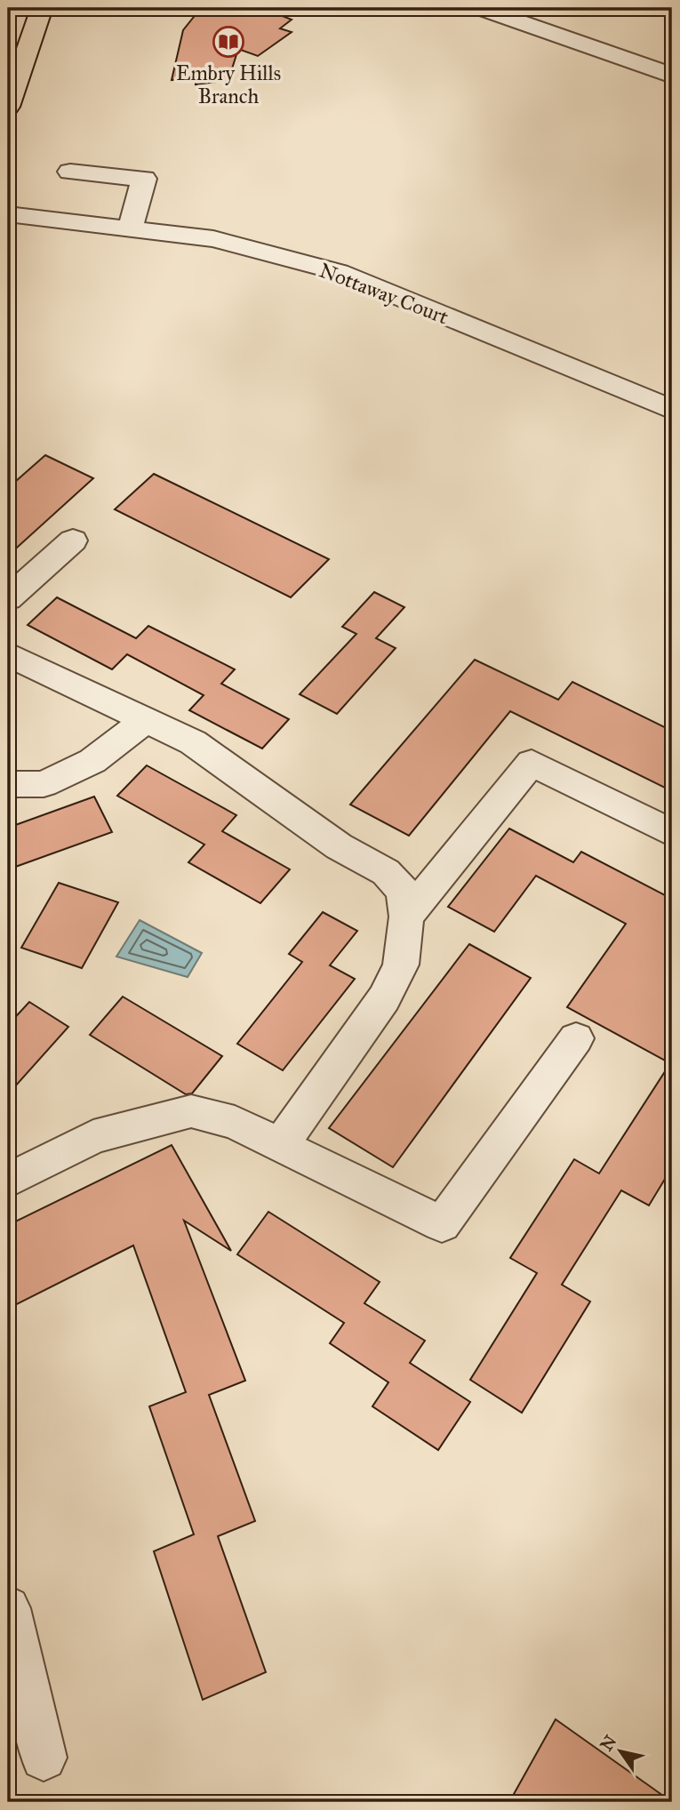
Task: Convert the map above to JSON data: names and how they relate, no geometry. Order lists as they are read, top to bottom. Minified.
{"streets":{"street":["Nottaway Court"]},"places":{"library":["Embry Hills Branch"]},"north":"top left"}
